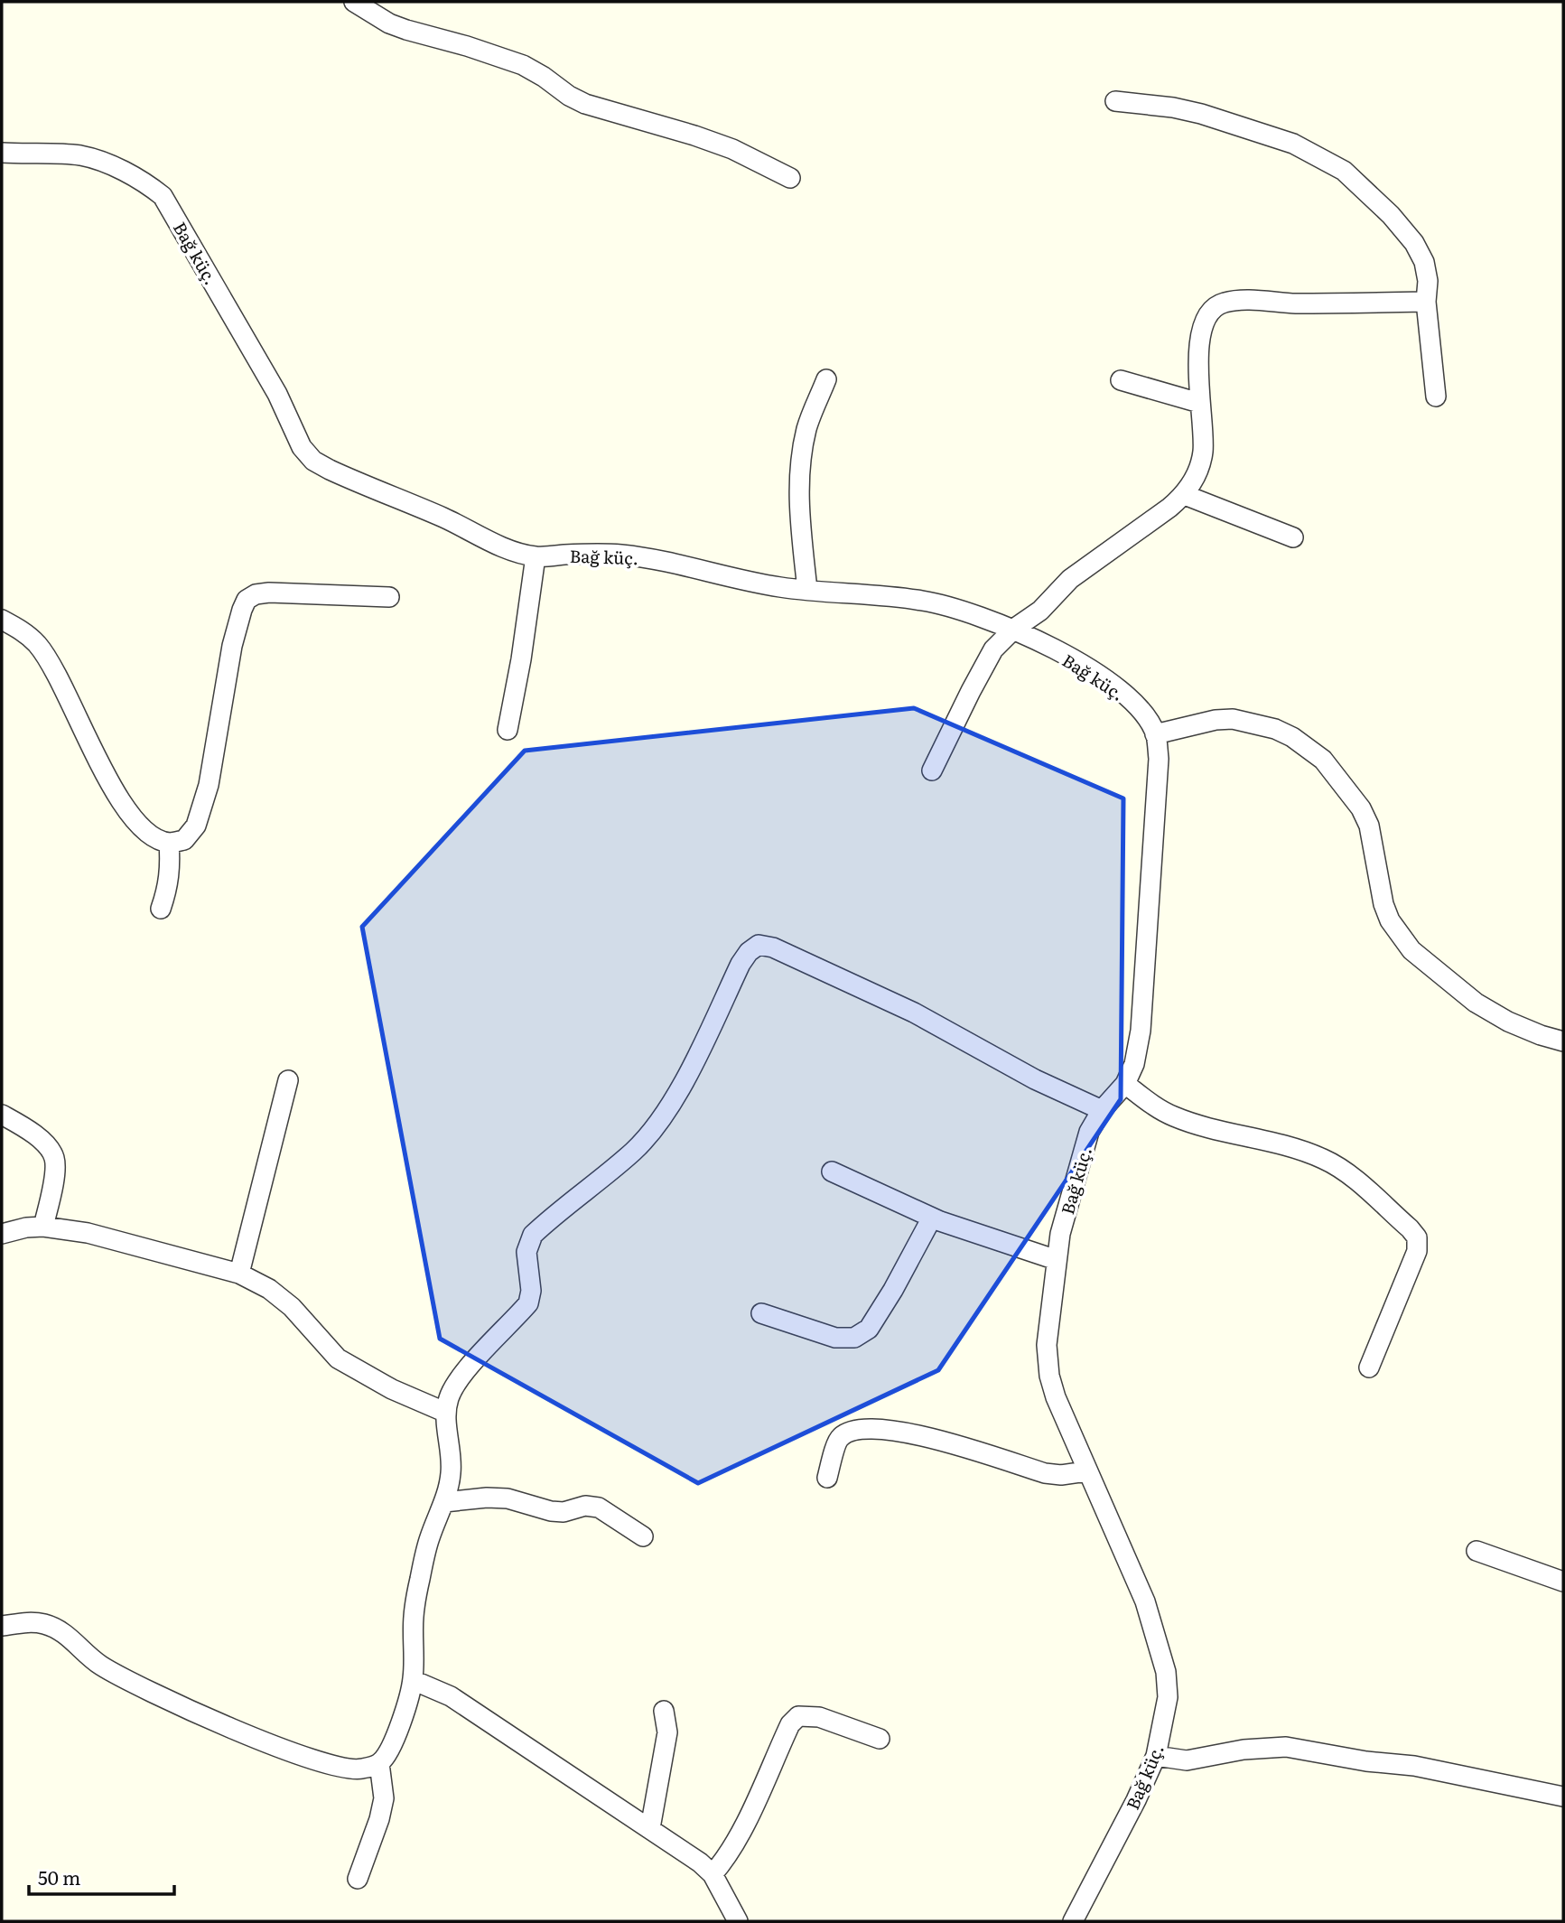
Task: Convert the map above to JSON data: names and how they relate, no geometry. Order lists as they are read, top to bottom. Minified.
{"streets":{"street":["Bağ küç."]},"scale_bar":"50 m"}
